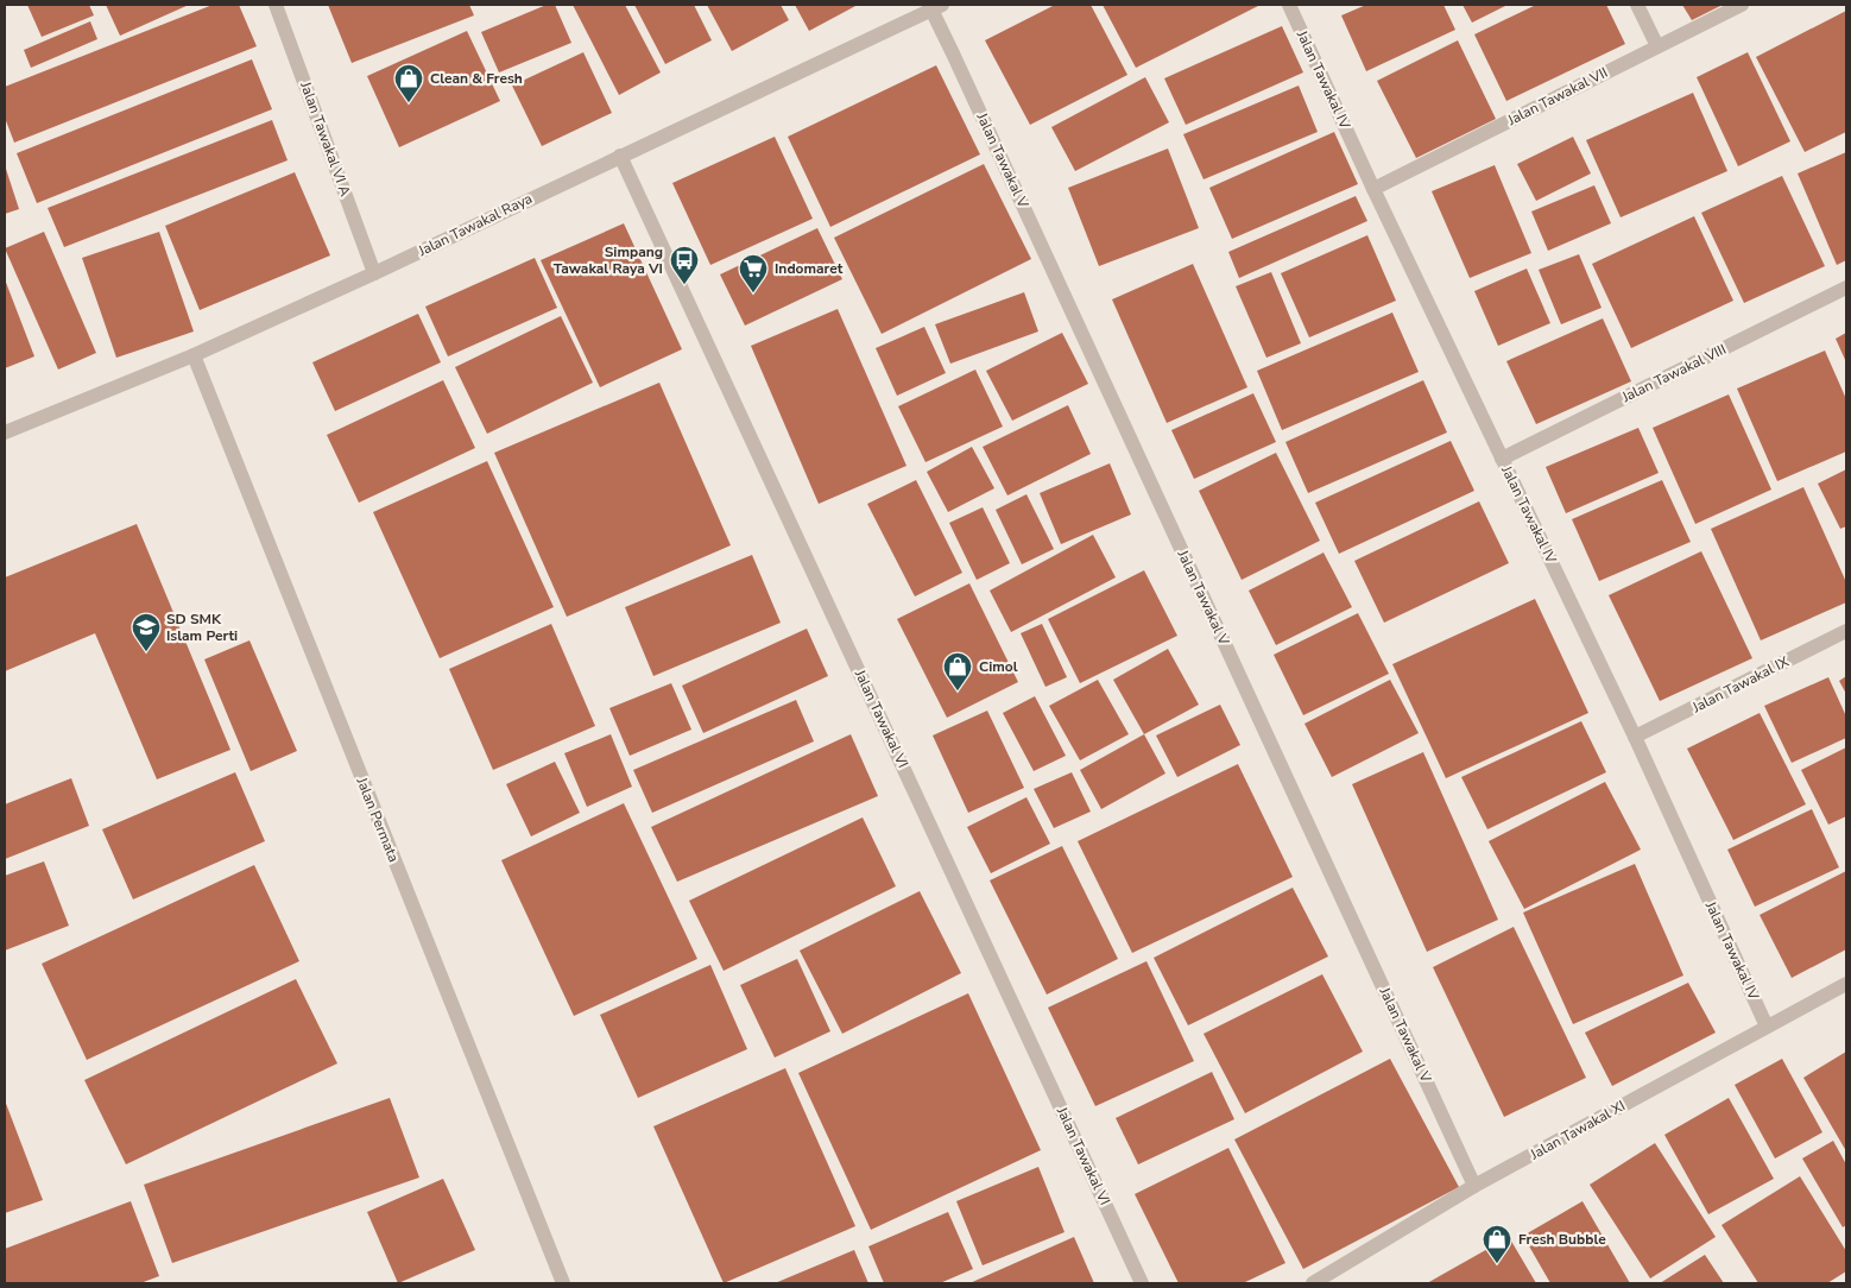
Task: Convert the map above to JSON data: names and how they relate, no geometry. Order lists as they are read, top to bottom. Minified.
{"streets":{"street":["Jalan Tawakal IV","Jalan Tawakal VII","Jalan Tawakal VI A","Jalan Tawakal V","Jalan Tawakal Raya","Jalan Tawakal VIII","Jalan Tawakal IX","Jalan Tawakal VI","Jalan Permata","Jalan Tawakal XI"]},"crossings":[["Jalan Tawakal IV","Jalan Tawakal VII"],["Jalan Tawakal IV","Jalan Tawakal VIII"],["Jalan Tawakal IV","Jalan Tawakal IX"],["Jalan Tawakal IV","Jalan Tawakal XI"],["Jalan Tawakal VI A","Jalan Tawakal Raya"],["Jalan Tawakal V","Jalan Tawakal Raya"],["Jalan Tawakal V","Jalan Tawakal XI"],["Jalan Tawakal Raya","Jalan Tawakal VI"],["Jalan Tawakal Raya","Jalan Permata"]],"places":{"shop":["Clean & Fresh","Cimol","Fresh Bubble"],"bus stop":["Simpang Tawakal Raya VI"],"supermarket":["Indomaret"],"school or university":["SD SMK Islam Perti"]}}
